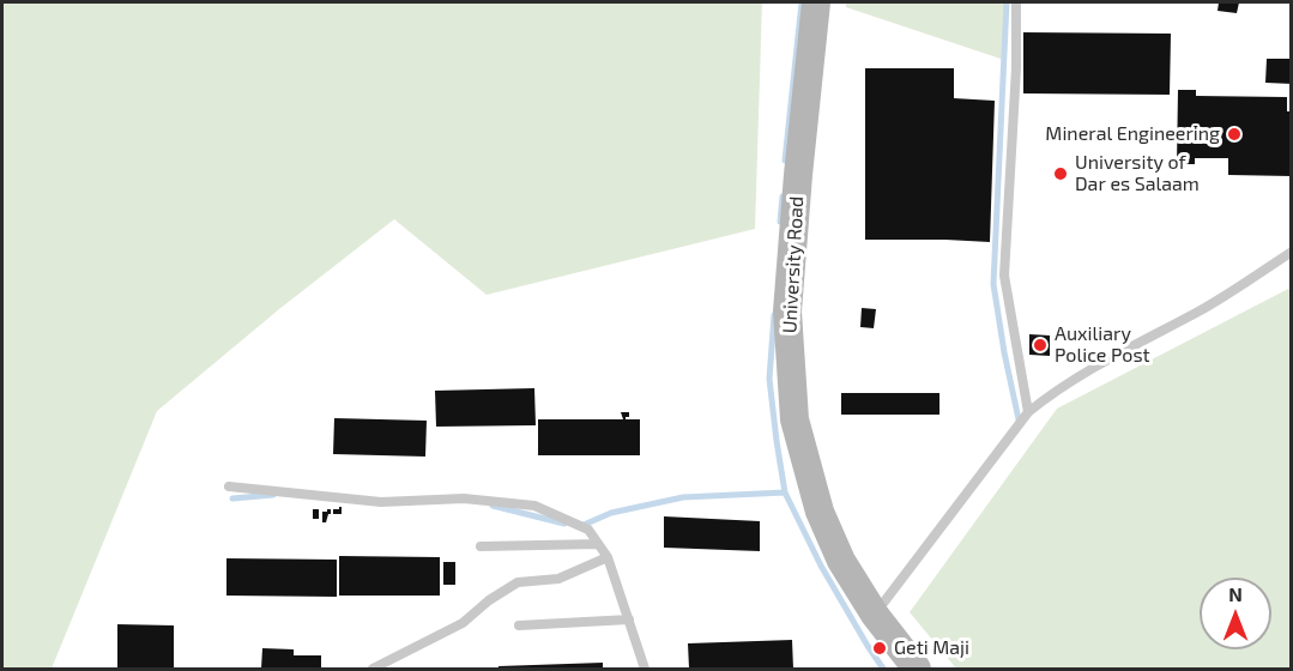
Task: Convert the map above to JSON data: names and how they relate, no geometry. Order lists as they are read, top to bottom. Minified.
{"streets":{"street":["University Road"]},"places":["Mineral Engineering","University of Dar es Salaam","Auxiliary Police Post","Geti Maji"],"north":"top"}
